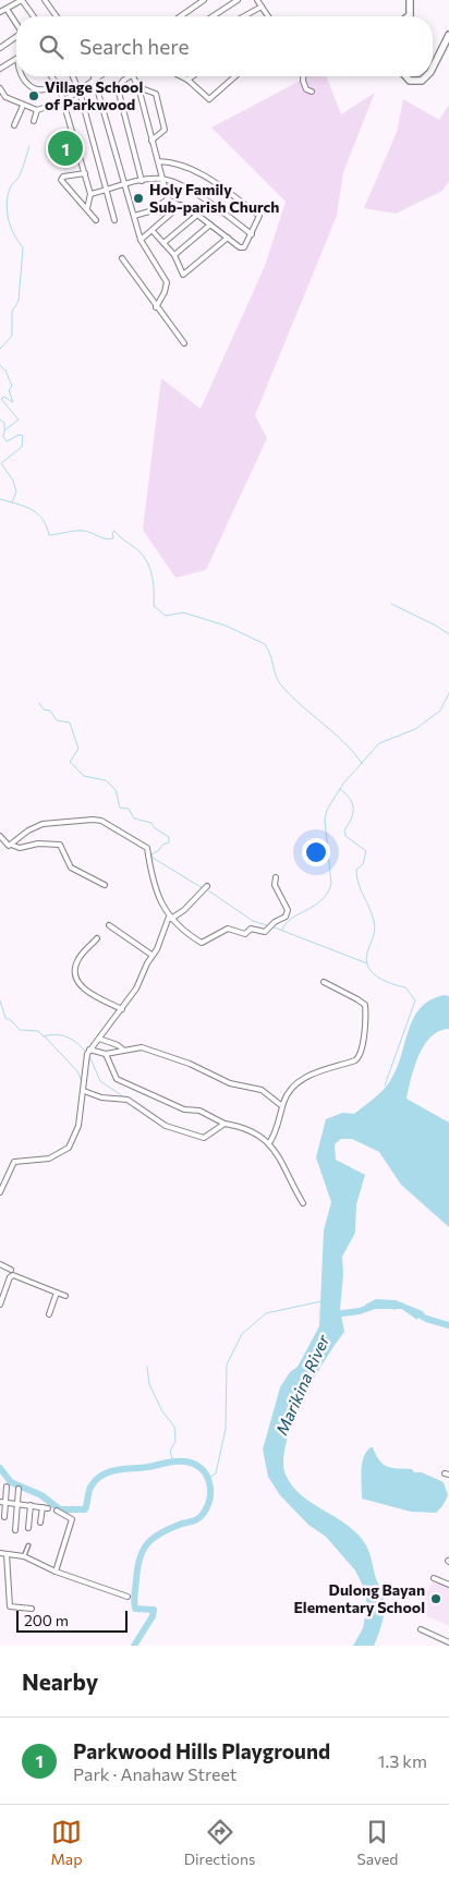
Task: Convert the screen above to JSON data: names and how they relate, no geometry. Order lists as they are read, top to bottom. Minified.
{"water":["Marikina River"],"places":["Village School of Parkwood","Holy Family Sub-parish Church","Dulong Bayan Elementary School"],"scale_bar":"200 m","page":{"search":"Search here","pins":"1","scale":"200 m","heading":"Nearby","list":[{"mark":"1","name":"Parkwood Hills Playground","note":"Park · Anahaw Street","value":"1.3 km"}],"nav":["Map","Directions","Saved"]}}
